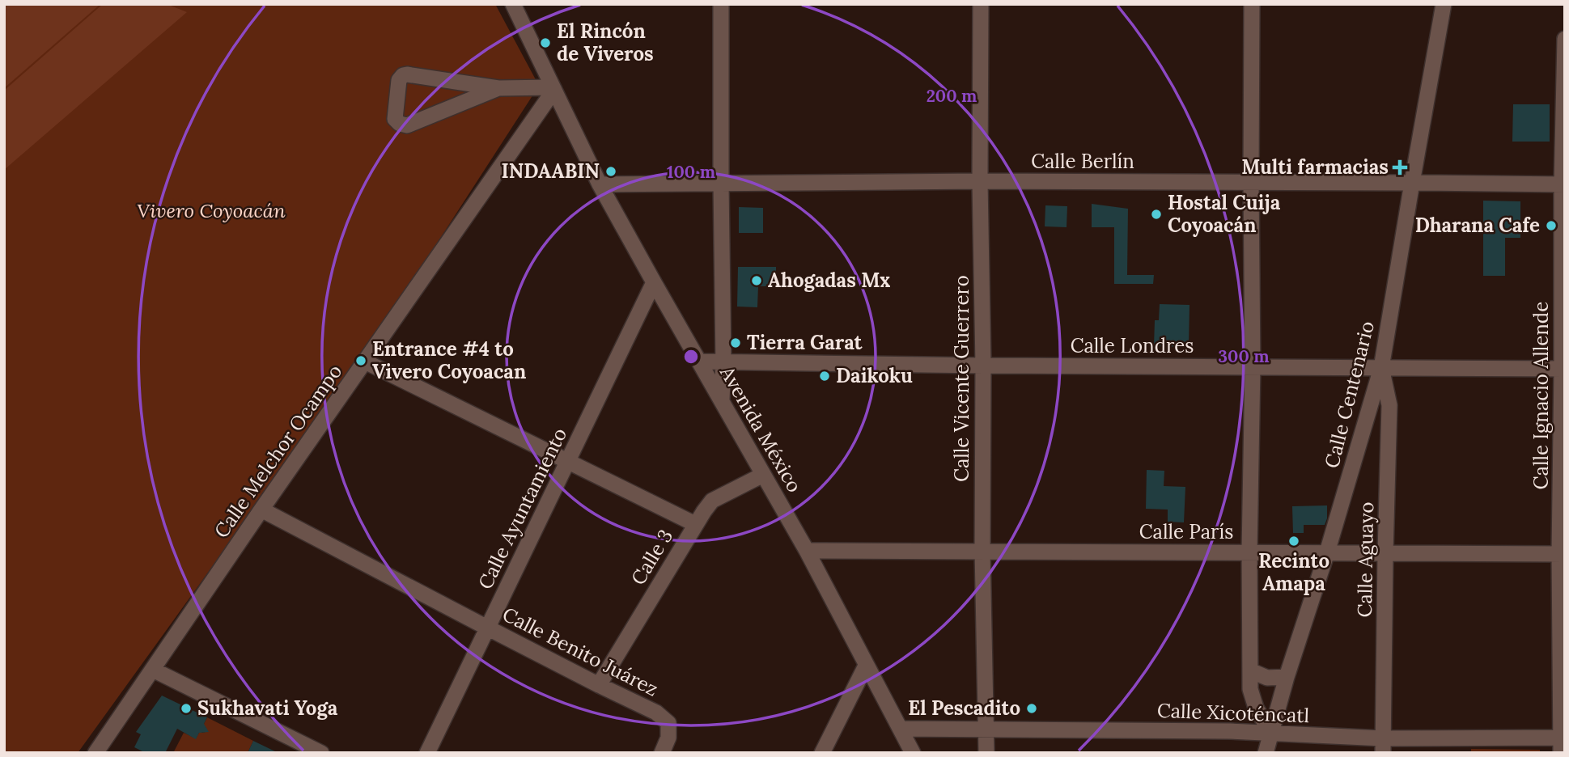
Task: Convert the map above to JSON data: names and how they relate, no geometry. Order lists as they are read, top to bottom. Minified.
{"streets":{"street":["Calle Berlín","Calle Londres","Calle Vicente Guerrero","Calle Centenario","Calle Ignacio Allende","Avenida México","Calle Melchor Ocampo","Calle Ayuntamiento","Calle París","Calle 3","Calle Aguayo","Calle Benito Juárez","Calle Xicoténcatl"]},"crossings":[["Calle Berlín","Calle Vicente Guerrero"],["Calle Berlín","Calle Centenario"],["Calle Berlín","Calle Ignacio Allende"],["Calle Berlín","Avenida México"],["Calle Londres","Calle Vicente Guerrero"],["Calle Londres","Calle Centenario"],["Calle Londres","Calle Ignacio Allende"],["Calle Londres","Avenida México"],["Calle Londres","Calle Aguayo"],["Calle Vicente Guerrero","Calle París"],["Calle Vicente Guerrero","Calle Xicoténcatl"],["Calle Centenario","Calle París"],["Calle Centenario","Calle Aguayo"],["Calle Centenario","Calle Xicoténcatl"],["Calle Ignacio Allende","Calle París"],["Calle Ignacio Allende","Calle Xicoténcatl"],["Avenida México","Calle Melchor Ocampo"],["Avenida México","Calle Ayuntamiento"],["Avenida México","Calle París"],["Avenida México","Calle 3"],["Avenida México","Calle Xicoténcatl"],["Calle Melchor Ocampo","Calle Benito Juárez"],["Calle Ayuntamiento","Calle Benito Juárez"],["Calle París","Calle Aguayo"],["Calle 3","Calle Benito Juárez"],["Calle Aguayo","Calle Xicoténcatl"]],"parks":["Vivero Coyoacán"],"places":{"other":["El Rincón de Viveros","INDAABIN","Hostal Cuija Coyoacán","Dharana Cafe","Ahogadas Mx","Tierra Garat","Entrance #4 to Vivero Coyoacan","Daikoku","Recinto Amapa","Sukhavati Yoga","El Pescadito"],"health":["Multi farmacias"]},"rings":["200 m","100 m","300 m"]}
